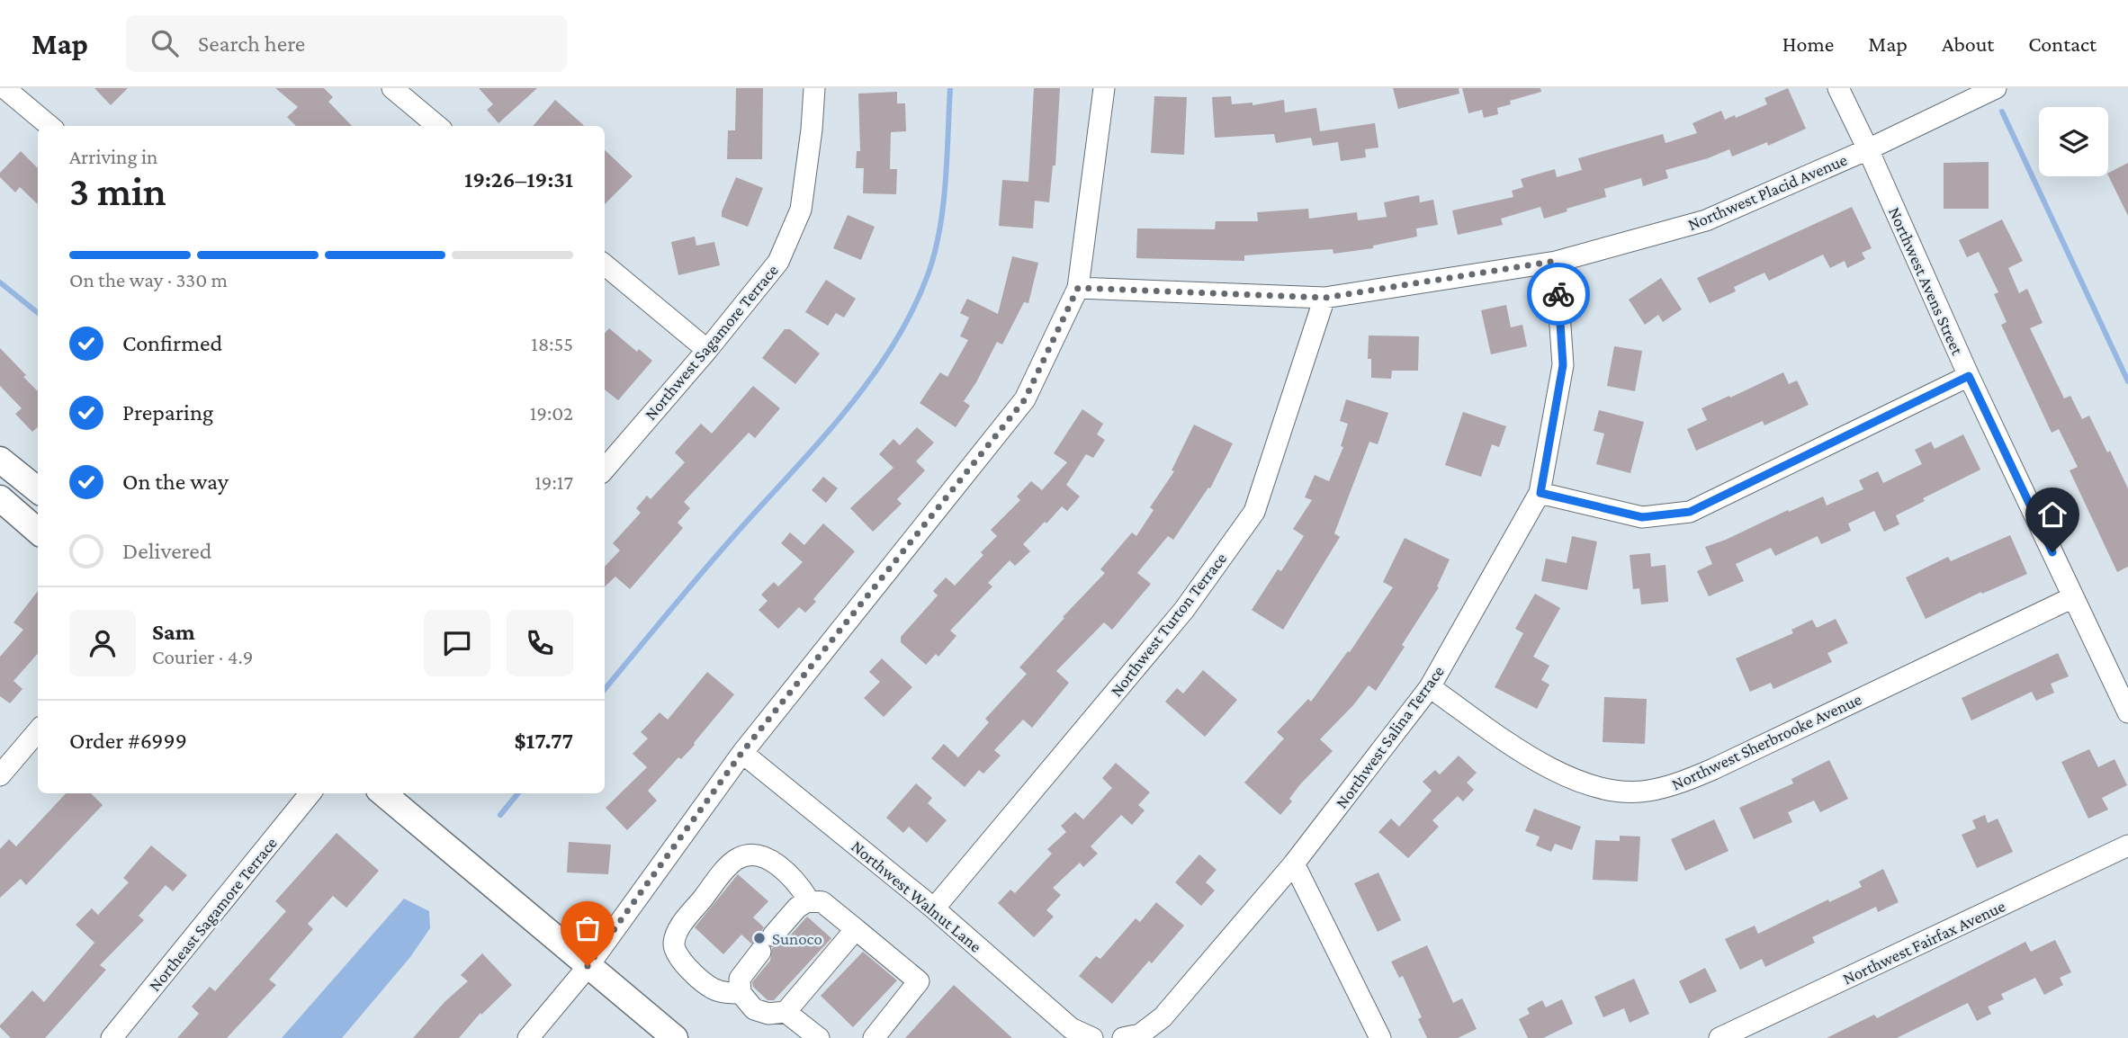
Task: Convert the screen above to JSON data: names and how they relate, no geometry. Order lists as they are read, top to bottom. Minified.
{"streets":{"street":["Northwest Placid Avenue","Northwest Avens Street","Northwest Sagamore Terrace","Northwest Turton Terrace","Northwest Salina Terrace","Northwest Sherbrooke Avenue","Northwest Walnut Lane","Northeast Sagamore Terrace","Northwest Fairfax Avenue"]},"crossings":[["Northwest Placid Avenue","Northwest Avens Street"],["Northwest Placid Avenue","Northwest Turton Terrace"],["Northwest Placid Avenue","Northwest Salina Terrace"],["Northwest Avens Street","Northwest Sherbrooke Avenue"],["Northwest Turton Terrace","Northwest Walnut Lane"],["Northwest Salina Terrace","Northwest Sherbrooke Avenue"]],"places":["Sunoco"],"page":{"header":"Map","search":"Search here","nav":["Home","Map","About","Contact"],"heading":["3 min","Arriving in","19:26–19:31"],"panel":["Sam","Courier · 4.9","Order #6999","$17.77"],"bar":"On the way · 330 m","list":[["Confirmed","18:55"],["Preparing","19:02"],["On the way","19:17"],"Delivered"]}}
